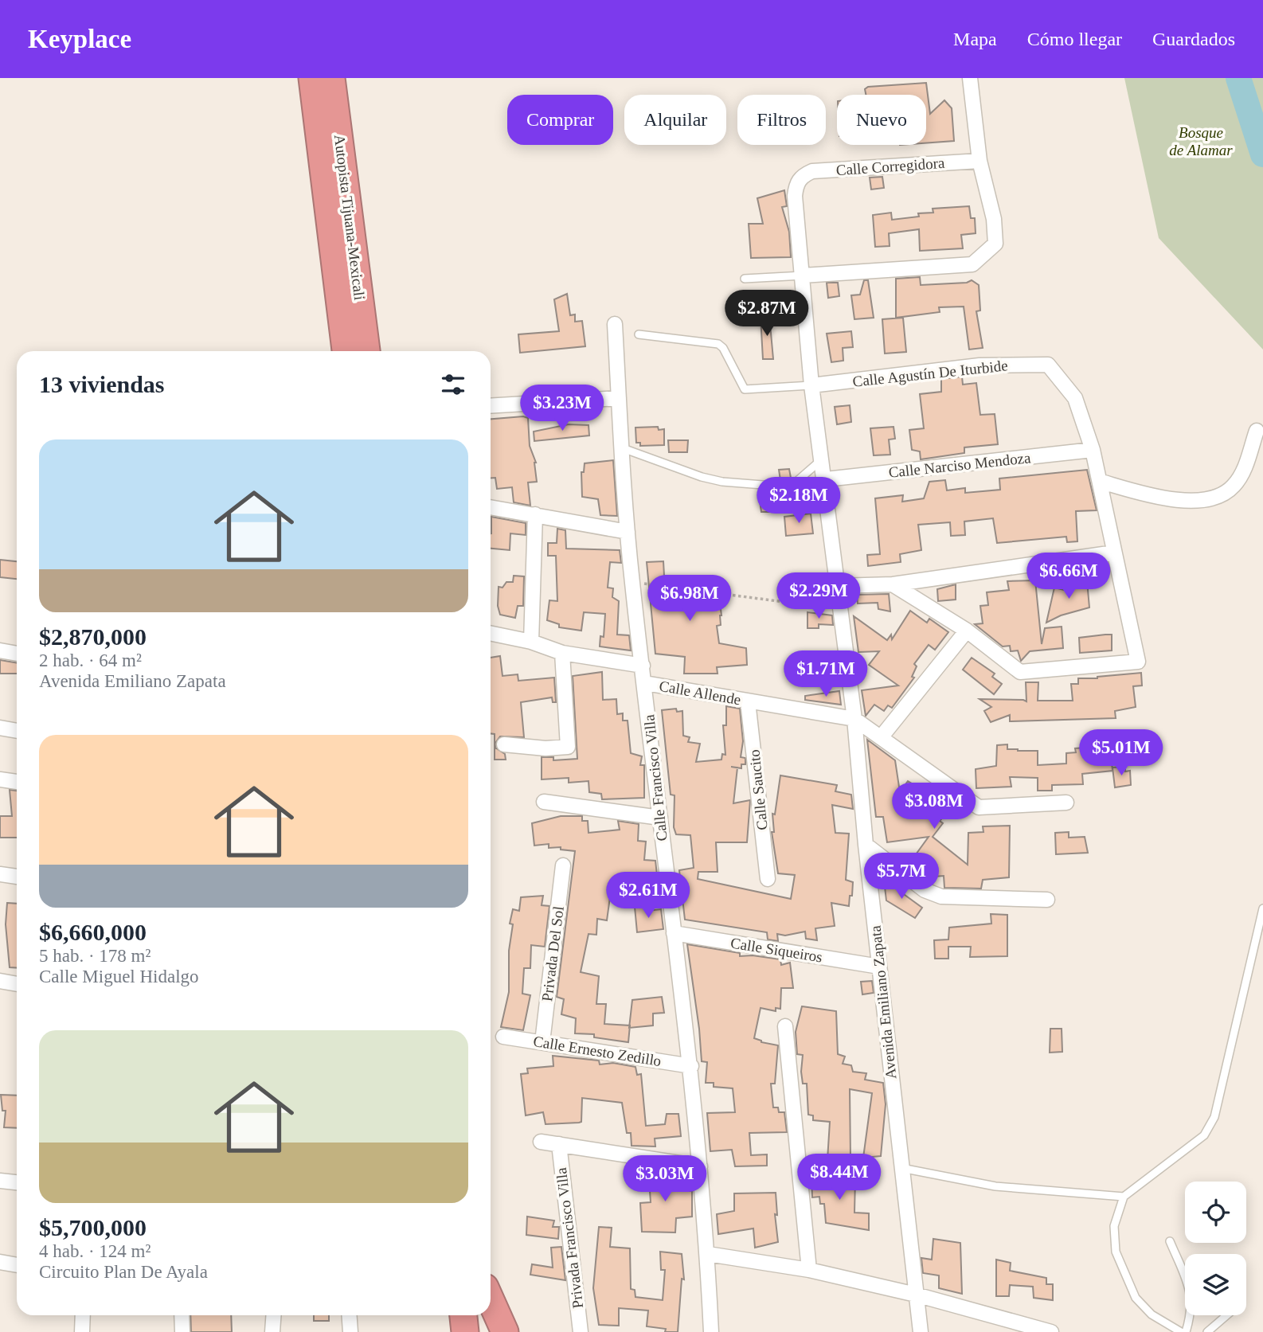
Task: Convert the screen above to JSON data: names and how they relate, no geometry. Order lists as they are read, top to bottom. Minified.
{"streets":{"highway":["Autopista Tijuana-Mexicali"],"street":["Calle Corregidora","Calle Agustín De Iturbide","Calle Narciso Mendoza","Calle Allende","Calle Francisco Villa","Calle Saucito","Calle Siqueiros","Privada Del Sol","Avenida Emiliano Zapata","Calle Ernesto Zedillo","Privada Francisco Villa"]},"crossings":[["Calle Corregidora","Avenida Emiliano Zapata"],["Calle Agustín De Iturbide","Calle Narciso Mendoza"],["Calle Agustín De Iturbide","Avenida Emiliano Zapata"],["Calle Narciso Mendoza","Avenida Emiliano Zapata"],["Calle Allende","Calle Francisco Villa"],["Calle Allende","Calle Saucito"],["Calle Allende","Avenida Emiliano Zapata"],["Calle Francisco Villa","Calle Siqueiros"],["Calle Francisco Villa","Calle Ernesto Zedillo"],["Calle Siqueiros","Avenida Emiliano Zapata"],["Privada Del Sol","Calle Ernesto Zedillo"]],"parks":["Bosque de Alamar"],"page":{"header":"Keyplace","nav":["Mapa","Cómo llegar","Guardados"],"chip":["Comprar","Alquilar","Filtros","Nuevo"],"price":["$2.87M","$3.23M","$2.18M","$6.66M","$2.29M","$6.98M","$1.71M","$5.01M","$3.08M","$5.7M","$2.61M","$8.44M","$3.03M"],"heading":"13 viviendas","list":[{"name":"$2,870,000","note":"2 hab. · 64 m² · Avenida Emiliano Zapata"},{"name":"$6,660,000","note":"5 hab. · 178 m² · Calle Miguel Hidalgo"},{"name":"$5,700,000","note":"4 hab. · 124 m² · Circuito Plan De Ayala"}]}}
